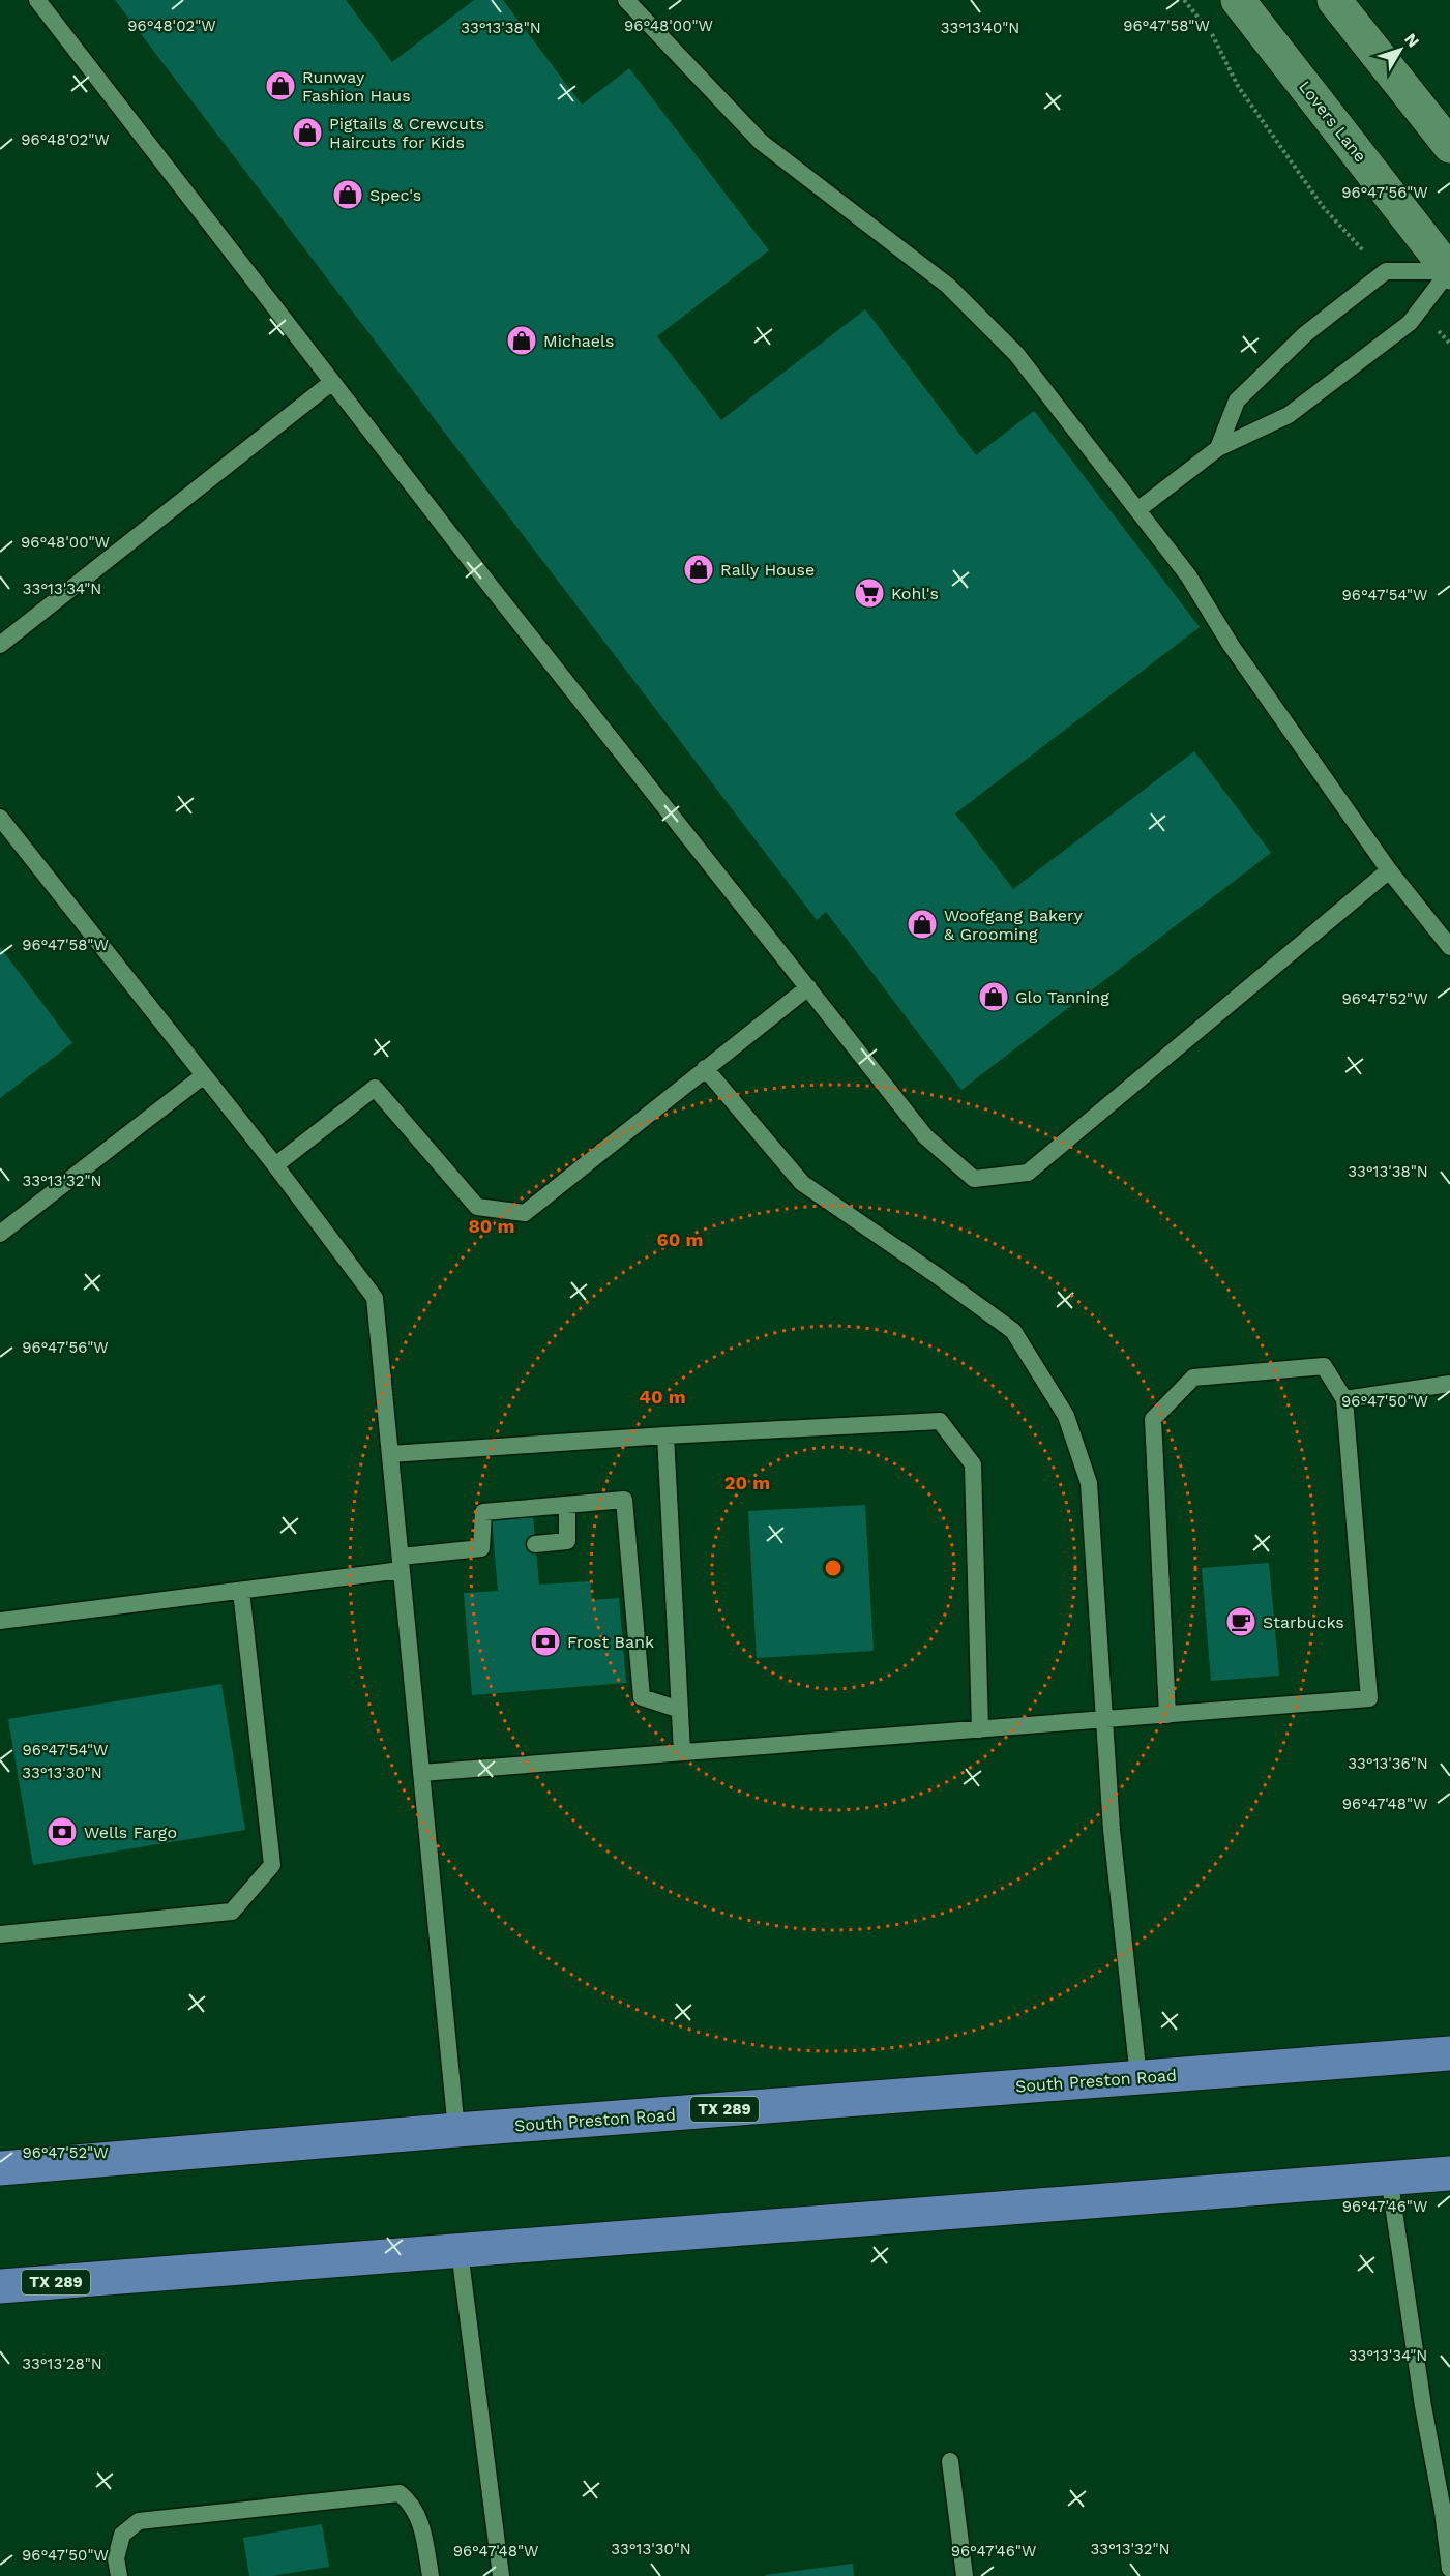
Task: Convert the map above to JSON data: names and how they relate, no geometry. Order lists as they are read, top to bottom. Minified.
{"streets":{"main road":["South Preston Road","TX 289"],"street":["Lovers Lane"]},"places":{"shop":["Runway Fashion Haus","Pigtails & Crewcuts Haircuts for Kids","Spec's","Michaels","Rally House","Woofgang Bakery & Grooming","Glo Tanning"],"supermarket":["Kohl's"],"cafe":["Starbucks"],"bank":["Frost Bank","Wells Fargo"]},"north":"top right","coordinates":["96°48'02\"W","96°48'00\"W","96°47'58\"W","33°13'38\"N","33°13'40\"N","96°47'56\"W","33°13'34\"N","96°47'54\"W","96°47'52\"W","33°13'32\"N","96°47'50\"W","33°13'36\"N","33°13'30\"N","96°47'48\"W","96°47'46\"W","33°13'28\"N"],"rings":["80 m","60 m","40 m","20 m"]}
